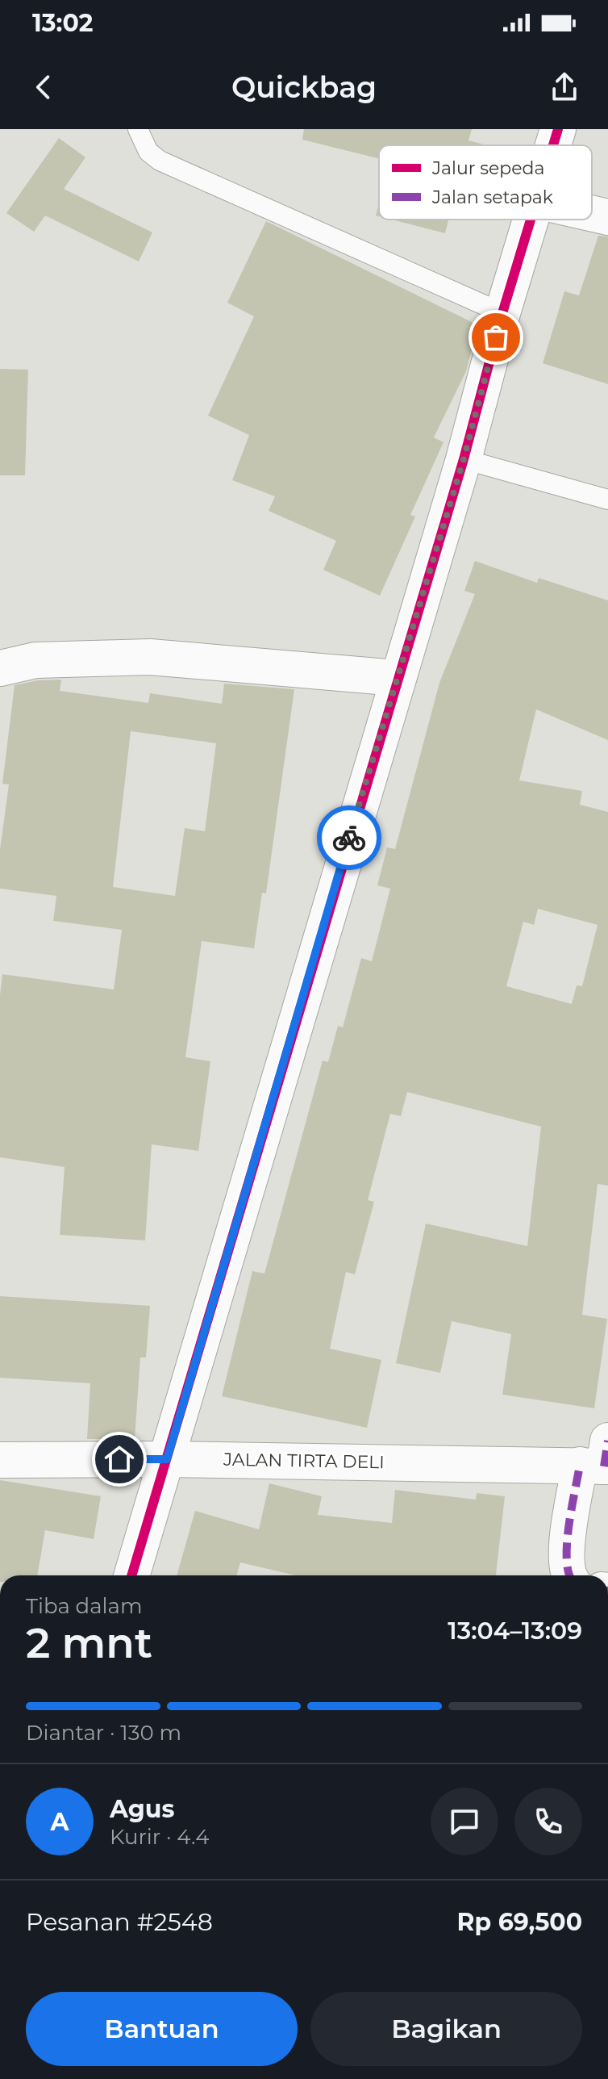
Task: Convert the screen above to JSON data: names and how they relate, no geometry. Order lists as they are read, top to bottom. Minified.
{"streets":{"street":["JALAN TIRTA DELI"]},"legend":["Jalur sepeda","Jalan setapak"],"page":{"status":"13:02","header":"Quickbag","heading":["2 mnt","Tiba dalam","13:04–13:09"],"panel":["Agus","Kurir · 4.4","Pesanan #2548","Rp 69,500"],"bar":"Diantar · 130 m","round":"A","buttons":["Bantuan","Bagikan"]}}
